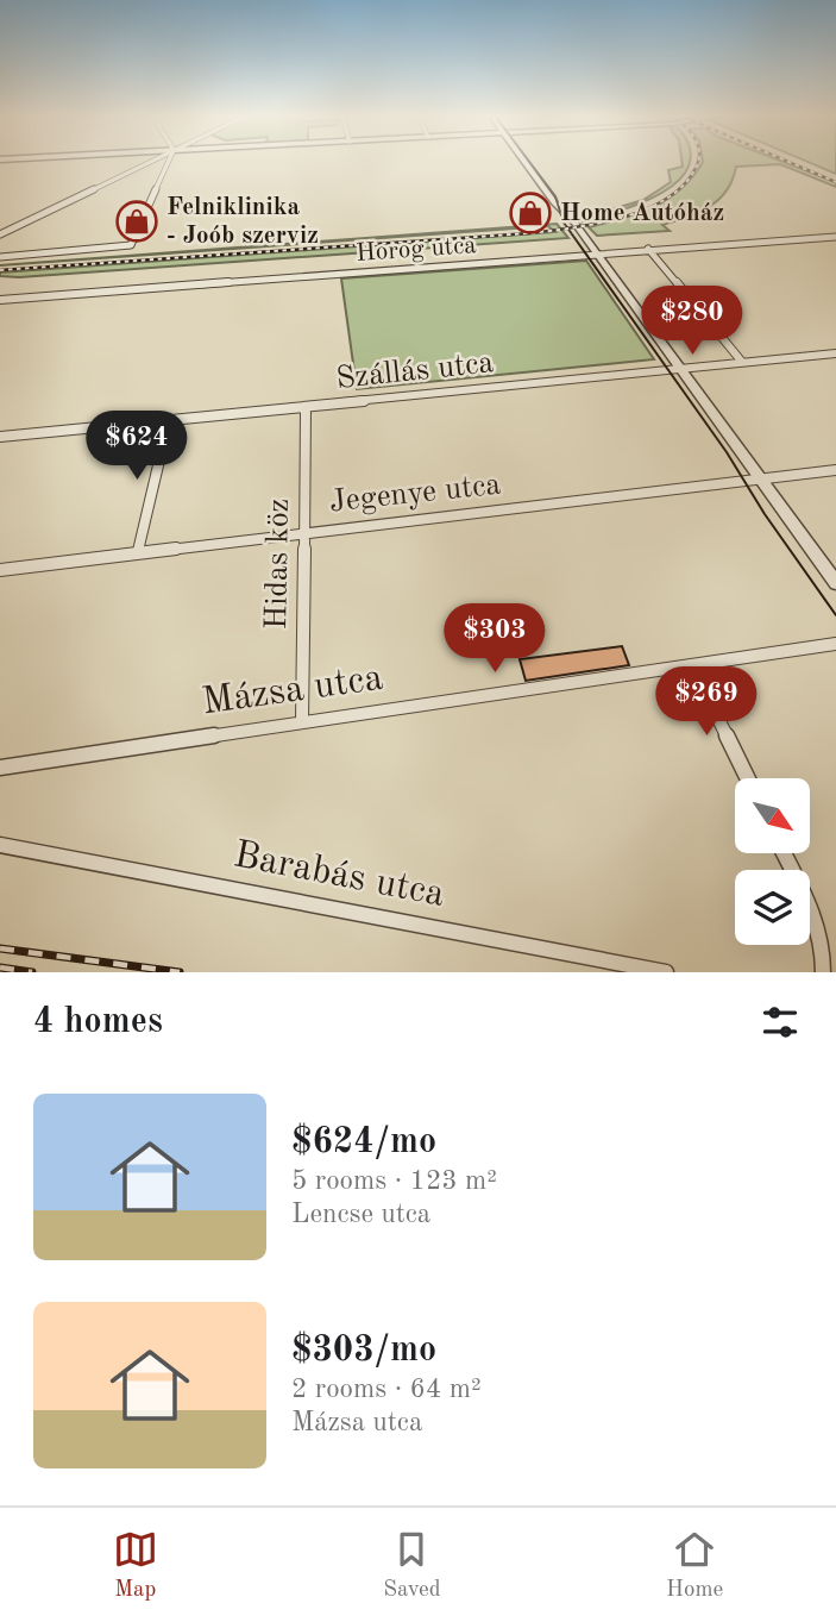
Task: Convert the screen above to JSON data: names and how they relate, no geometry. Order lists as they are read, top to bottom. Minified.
{"streets":{"street":["Horog utca","Szállás utca","Jegenye utca","Hidas köz","Mázsa utca","Barabás utca"]},"crossings":[["Szállás utca","Hidas köz"],["Jegenye utca","Hidas köz"],["Hidas köz","Mázsa utca"]],"places":{"shop":["Home Autóház","Felniklinika - Joób szerviz"]},"north":"bottom right","page":{"price":["$280","$624","$303","$269"],"heading":"4 homes","list":[{"name":"$624/mo","note":"5 rooms · 123 m² · Lencse utca"},{"name":"$303/mo","note":"2 rooms · 64 m² · Mázsa utca"}],"tabs":["Map","Saved","Home"]}}
